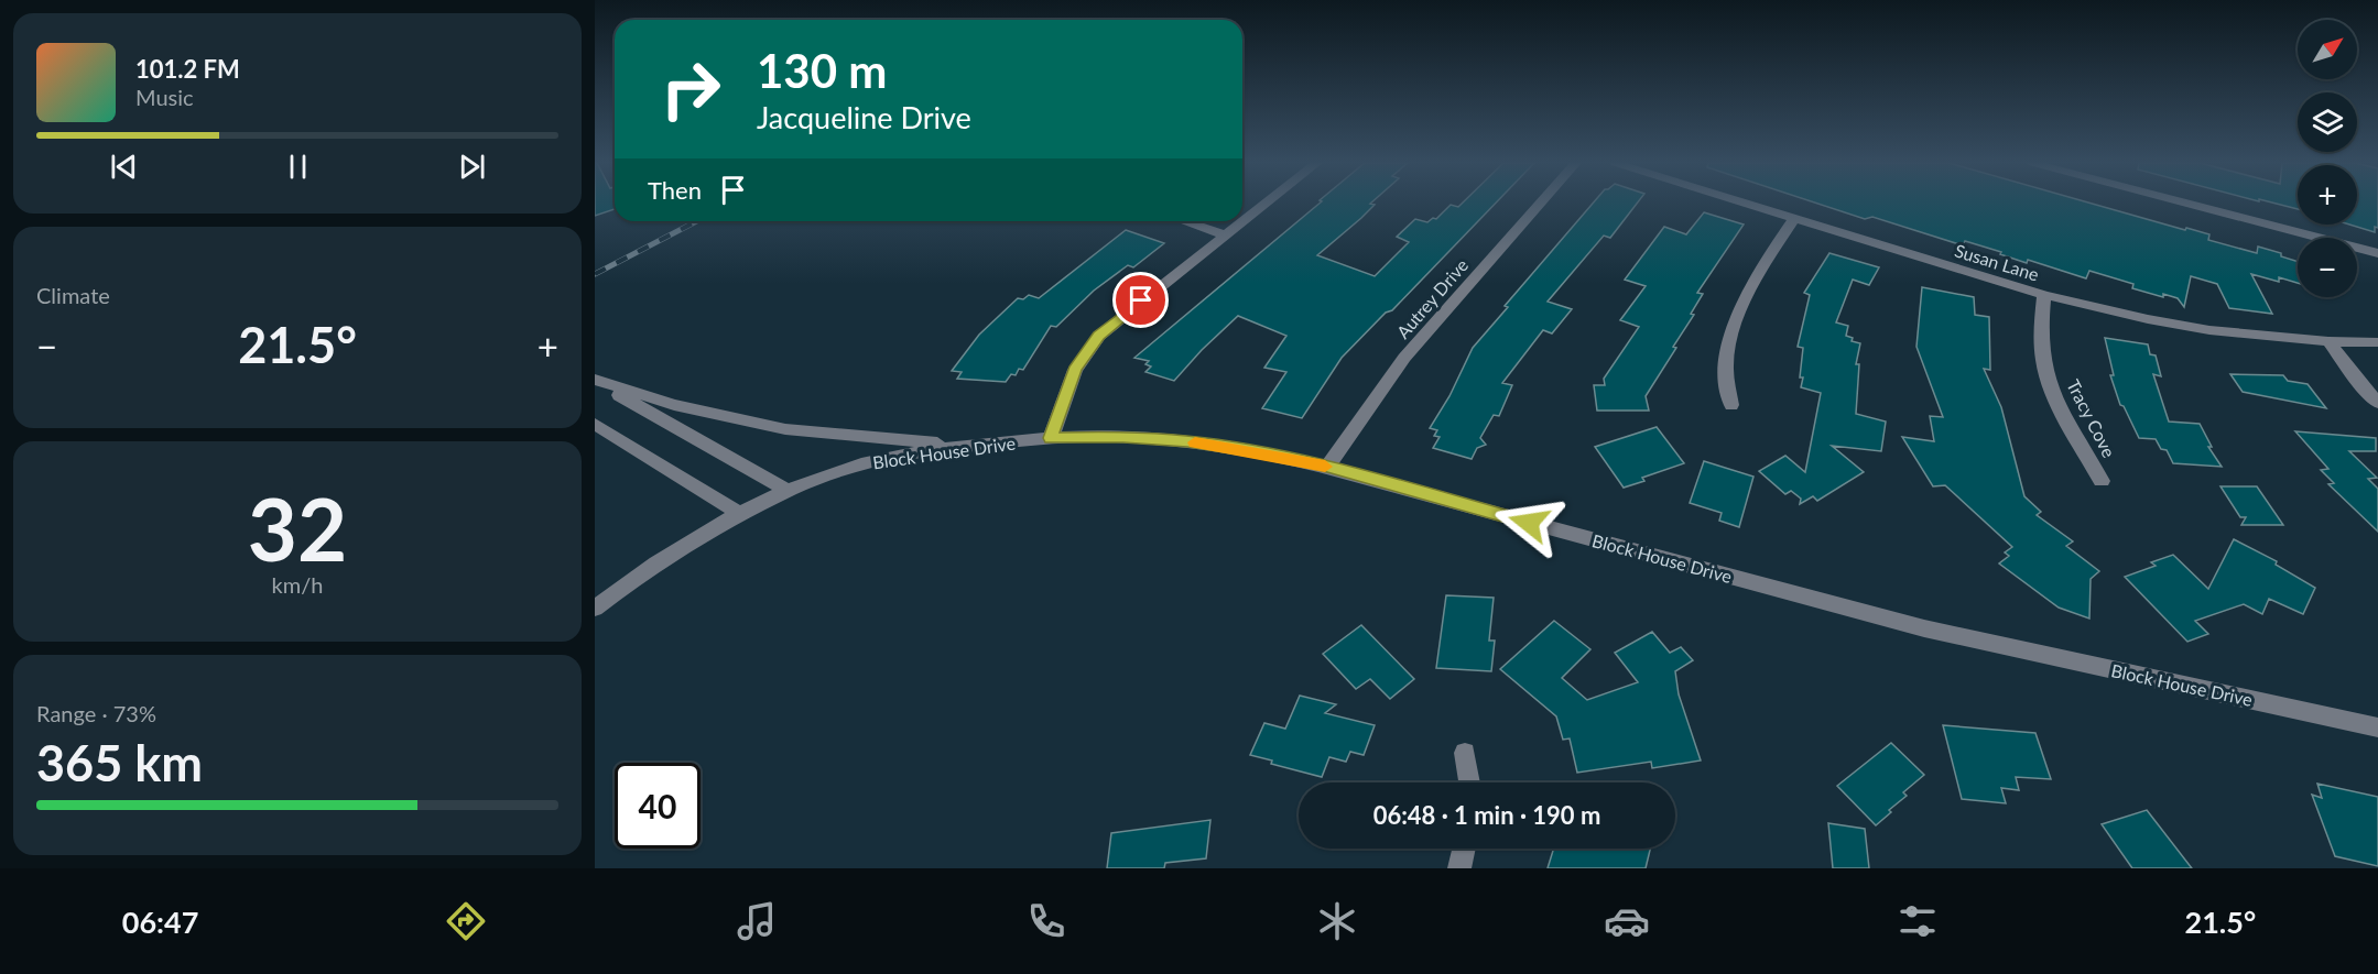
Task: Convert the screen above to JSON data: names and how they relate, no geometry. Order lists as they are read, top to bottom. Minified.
{"streets":{"street":["Susan Lane","Autrey Drive","Tracy Cove","Block House Drive"]},"crossings":[["Susan Lane","Tracy Cove"],["Autrey Drive","Block House Drive"]],"north":"top right","page":{"map_buttons":["+","−"],"turn":["130 m","Jacqueline Drive"],"song":["101.2 FM","Music"],"then":"Then","tile":["Climate",["32","km/h"],["Range · 73%","365 km"]],"heat":["−","21.5°","+"],"limit":"40","trip":"06:48 · 1 min · 190 m","tabs":["06:47","21.5°"]}}
